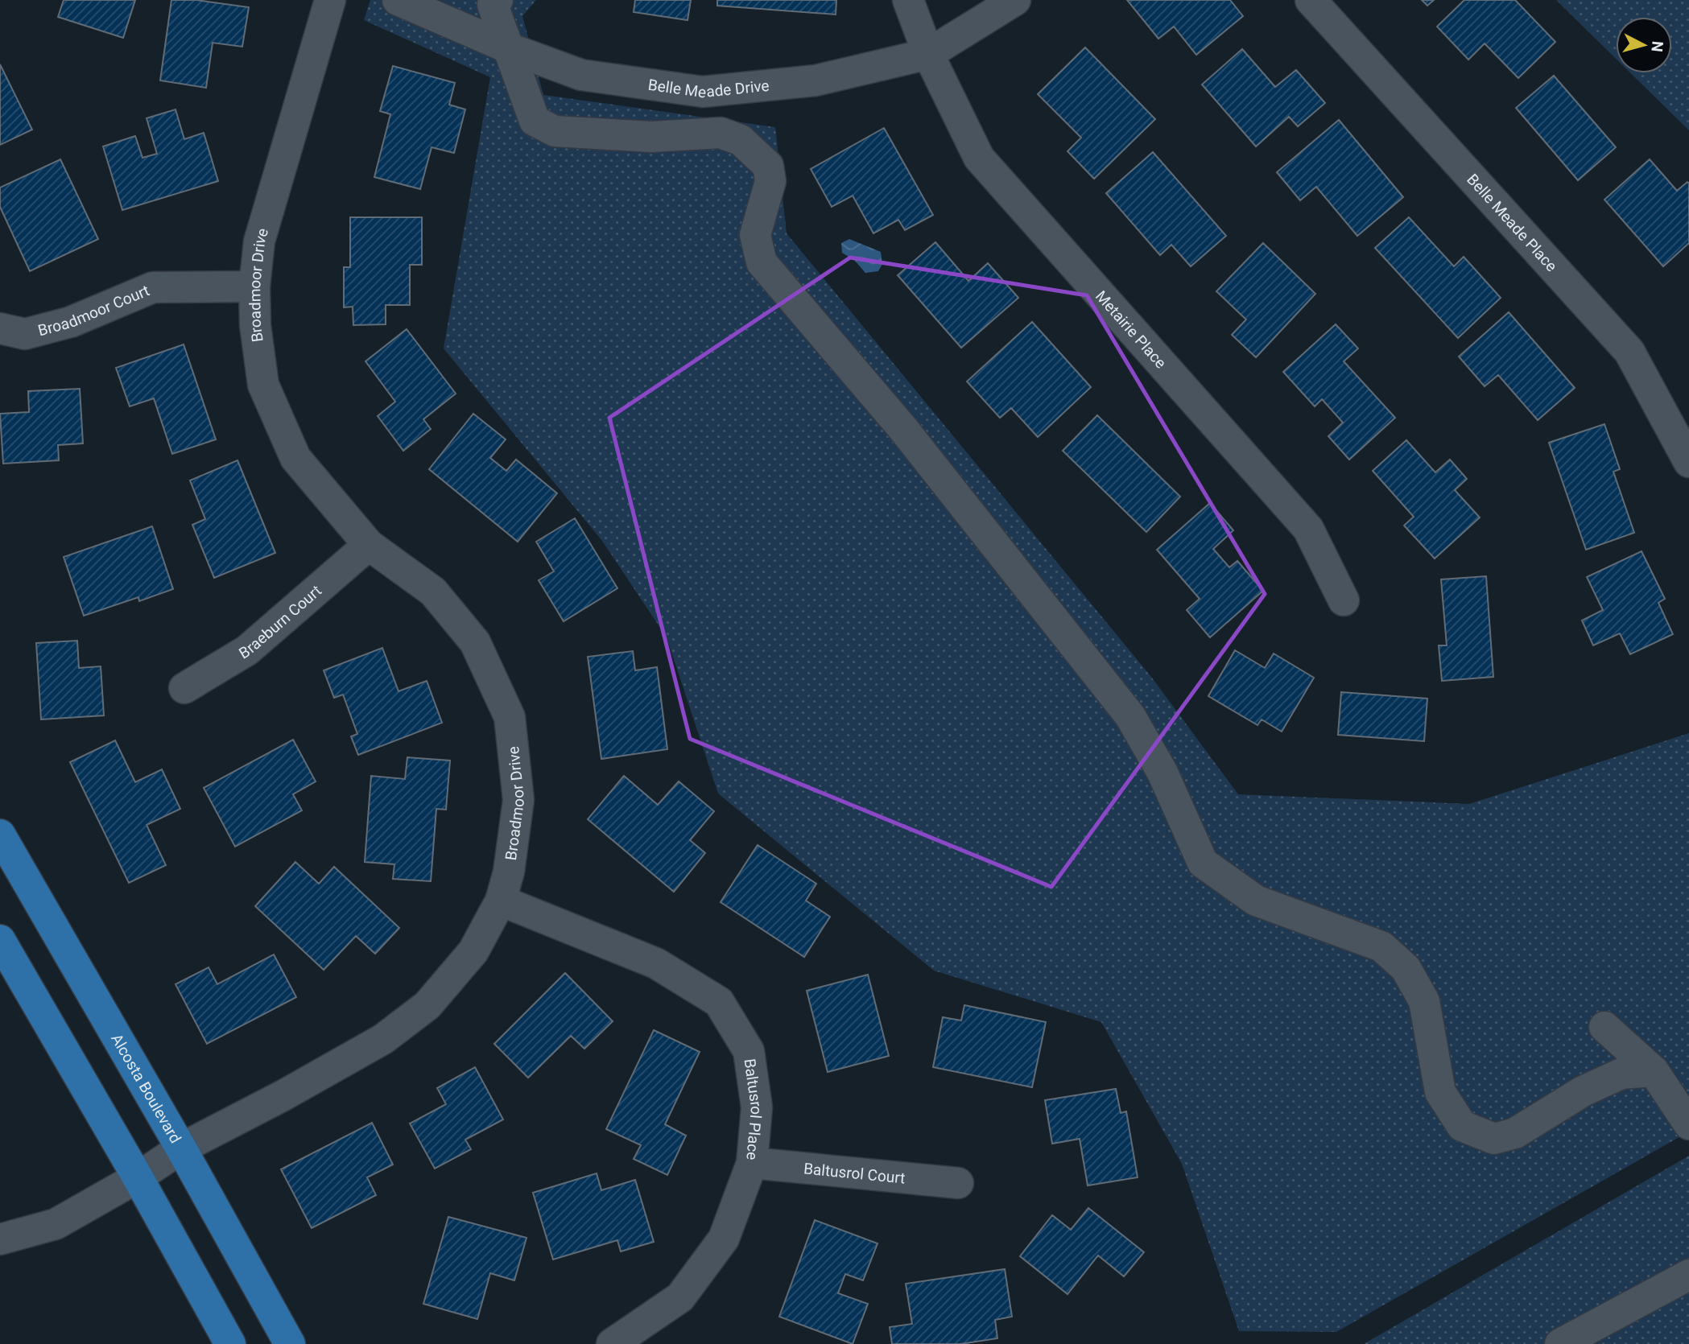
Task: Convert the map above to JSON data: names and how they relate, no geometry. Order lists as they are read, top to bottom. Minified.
{"streets":{"main road":["Alcosta Boulevard"],"street":["Belle Meade Drive","Belle Meade Place","Broadmoor Drive","Broadmoor Court","Metairie Place","Braeburn Court","Baltusrol Place","Baltusrol Court"]},"crossings":[["Belle Meade Drive","Metairie Place"],["Broadmoor Drive","Broadmoor Court"],["Broadmoor Drive","Braeburn Court"],["Broadmoor Drive","Alcosta Boulevard"],["Broadmoor Drive","Baltusrol Place"],["Baltusrol Place","Baltusrol Court"]],"north":"right"}
